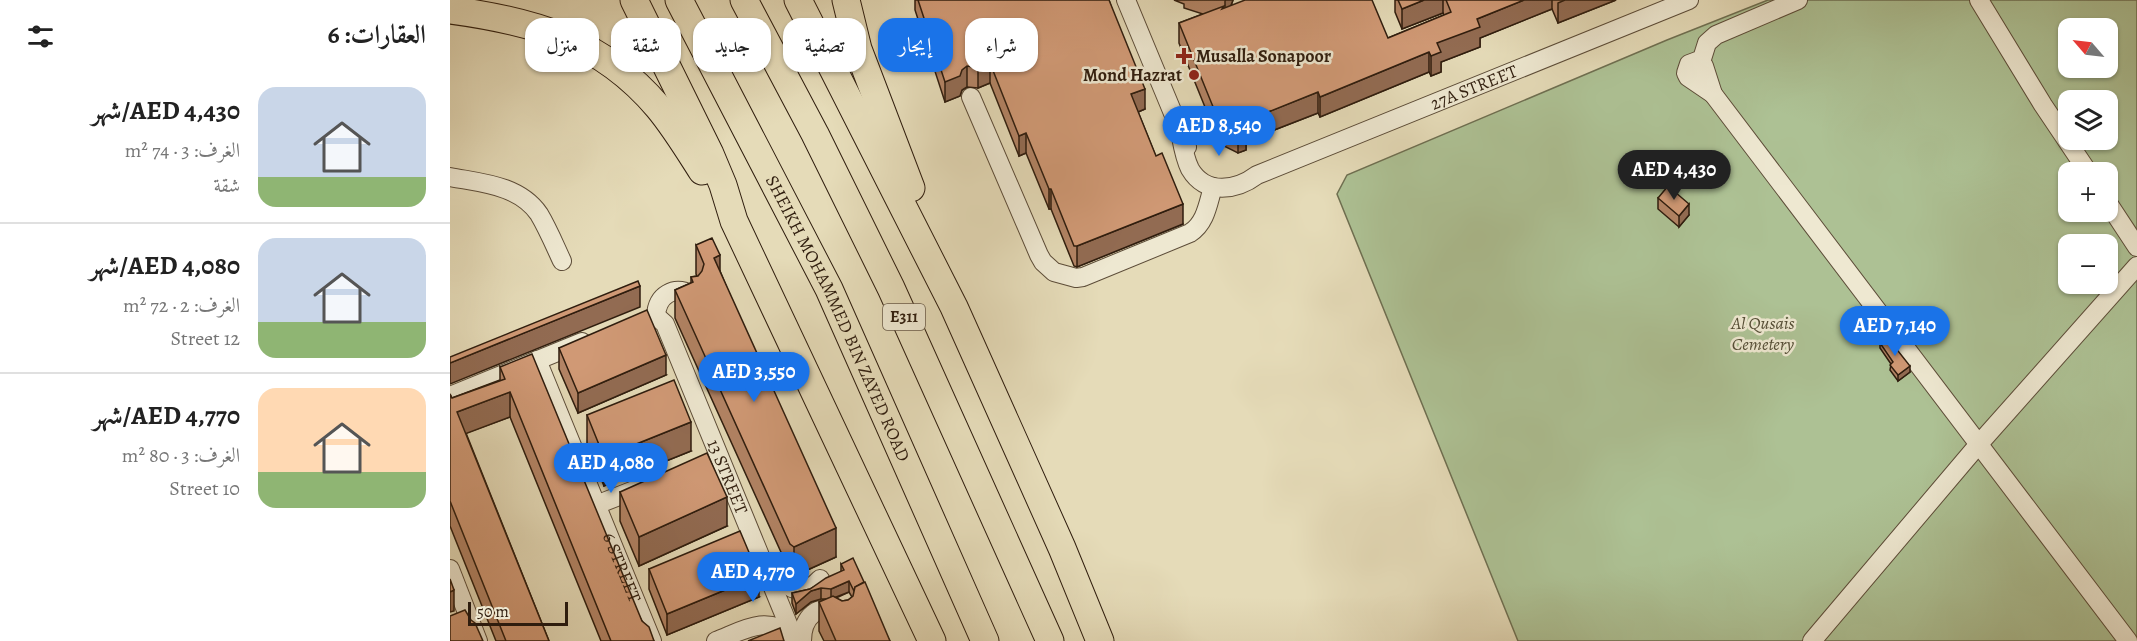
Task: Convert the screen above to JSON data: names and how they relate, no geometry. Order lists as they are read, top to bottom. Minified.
{"streets":{"highway":["E311","SHEIKH MOHAMMED BIN ZAYED ROAD"],"street":["27A STREET","13 STREET","6 STREET"]},"parks":["Al Qusais Cemetery"],"places":{"health":["Musalla Sonapoor"],"other":["Mond Hazrat"]},"scale_bar":"50 m","north":"top left","page":{"heading":"العقارات: 6","map_buttons":["+","−"],"chip":["شراء","إيجار","تصفية","جديد","شقة","منزل"],"list":[{"name":"AED 4,430/شهر","note":"الغرف: 3 · 74 m² · شقة"},{"name":"AED 4,080/شهر","note":"الغرف: 2 · 72 m² · 12 Street"},{"name":"AED 4,770/شهر","note":"الغرف: 3 · 80 m² · 10 Street"}],"price":["AED 8,540","AED 4,430","AED 7,140","AED 3,550","AED 4,080","AED 4,770"],"scale":"50 m"}}
